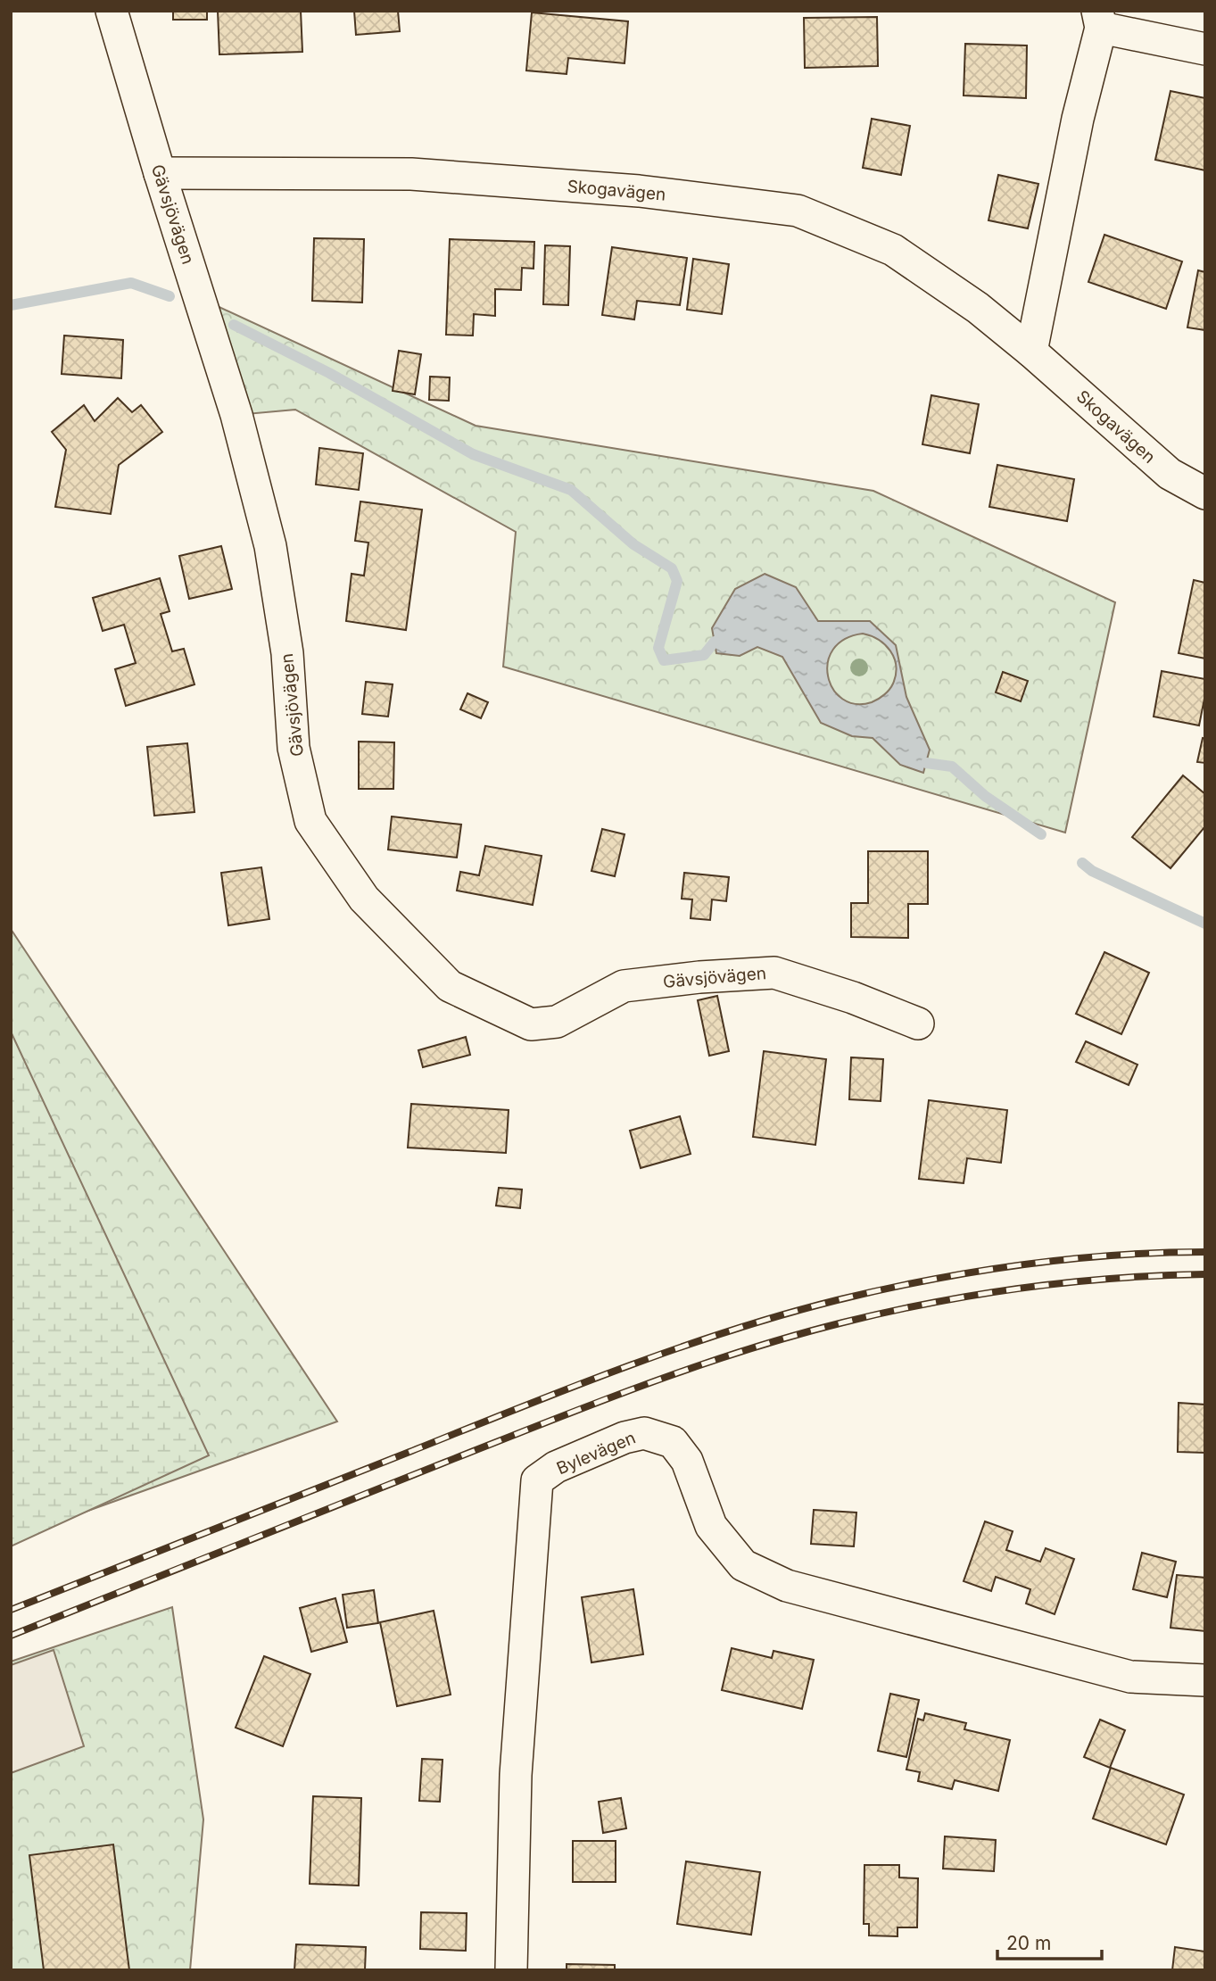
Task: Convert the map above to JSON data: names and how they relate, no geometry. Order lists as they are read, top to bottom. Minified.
{"streets":{"street":["Skogavägen","Gävsjövägen","Bylevägen"]},"crossings":[["Skogavägen","Gävsjövägen"]],"scale_bar":"20 m"}
